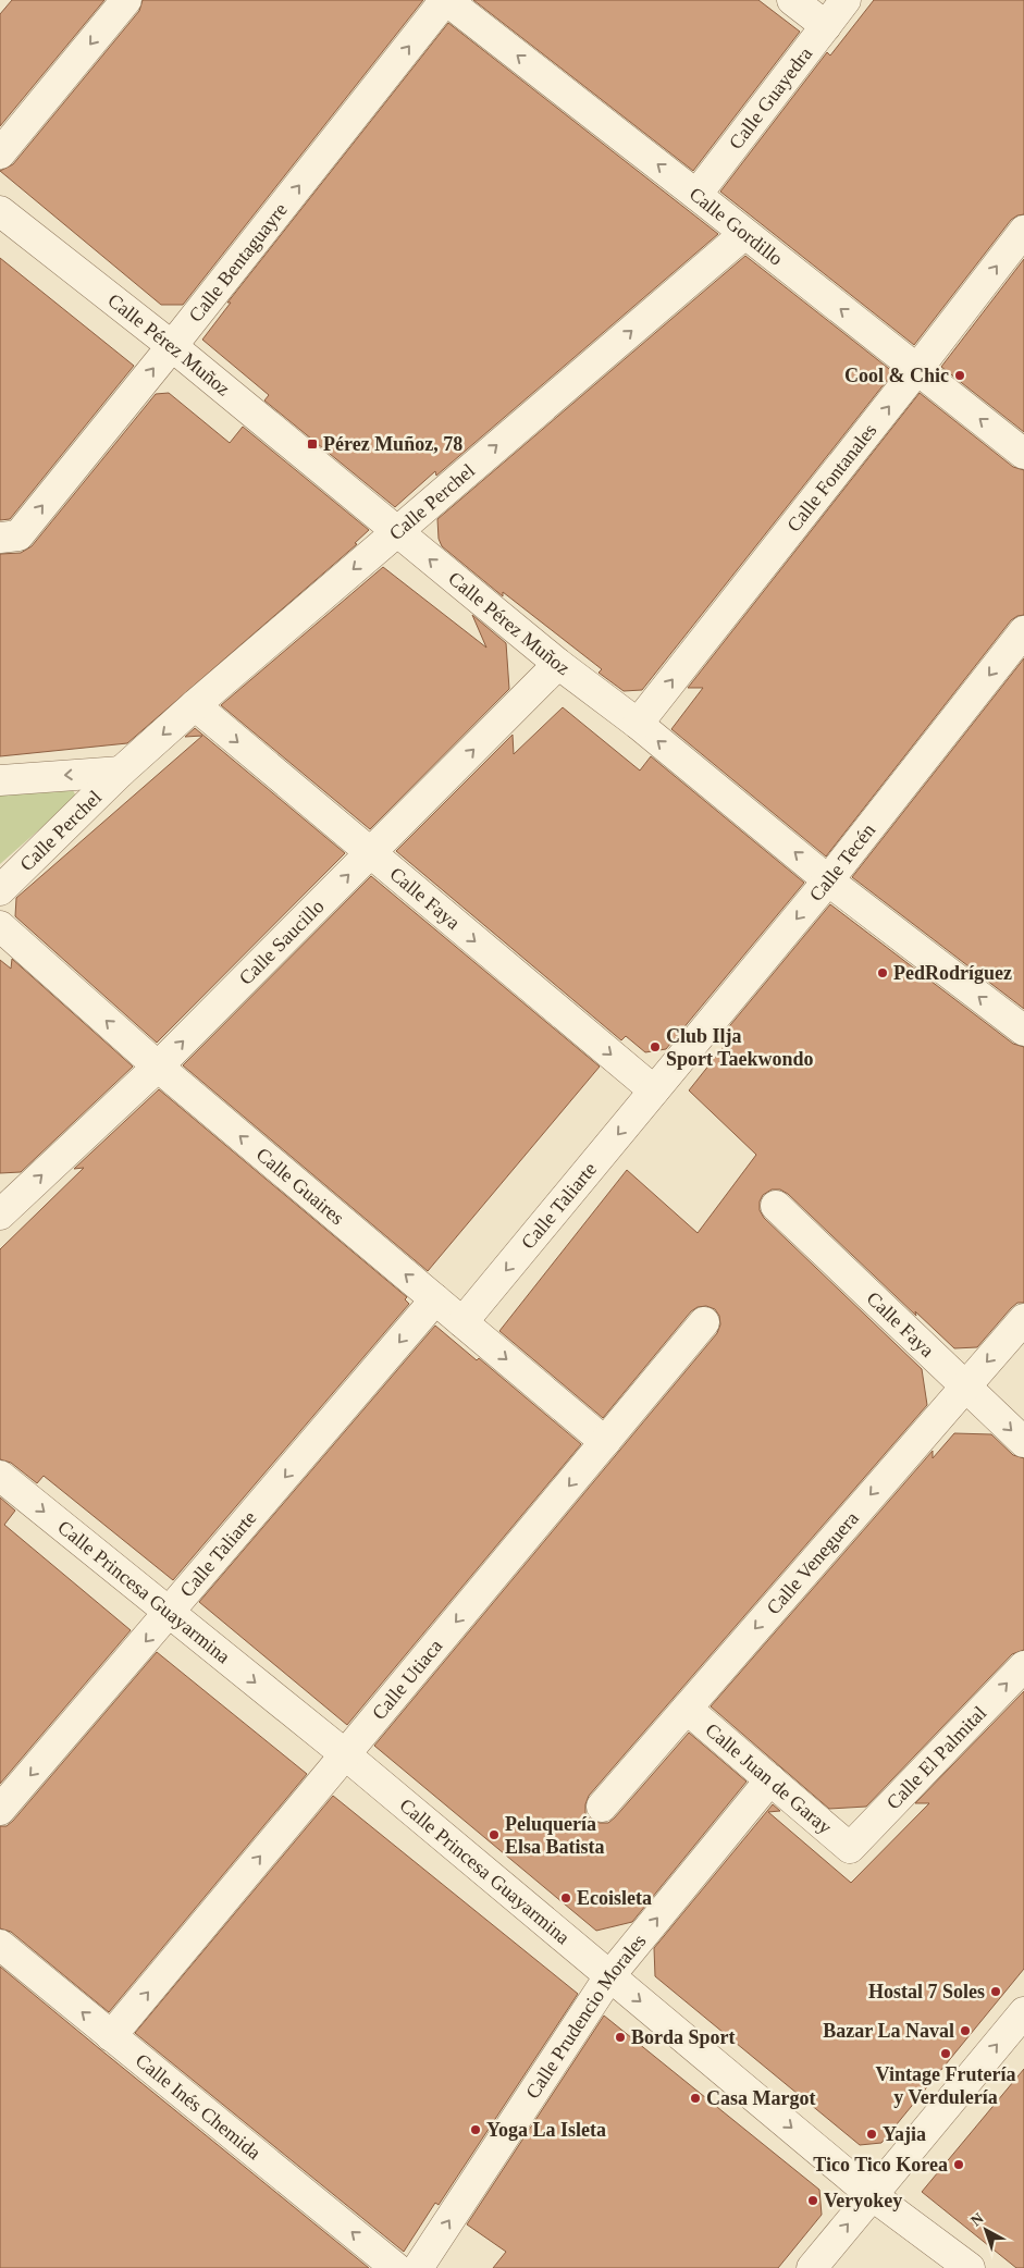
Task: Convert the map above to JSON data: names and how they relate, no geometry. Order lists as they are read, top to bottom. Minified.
{"streets":{"street":["Calle Guayedra","Calle Gordillo","Calle Bentaguayre","Calle Pérez Muñoz","Calle Fontanales","Calle Perchel","Calle Tecén","Calle Faya","Calle Saucillo","Calle Guaires","Calle Taliarte","Calle Veneguera","Calle Princesa Guayarmina","Calle Utiaca","Calle El Palmital","Calle Juan de Garay","Calle Prudencio Morales","Calle Inés Chemida"]},"crossings":[["Calle Guayedra","Calle Gordillo"],["Calle Gordillo","Calle Bentaguayre"],["Calle Gordillo","Calle Fontanales"],["Calle Gordillo","Calle Perchel"],["Calle Bentaguayre","Calle Pérez Muñoz"],["Calle Pérez Muñoz","Calle Fontanales"],["Calle Pérez Muñoz","Calle Perchel"],["Calle Pérez Muñoz","Calle Tecén"],["Calle Pérez Muñoz","Calle Saucillo"],["Calle Perchel","Calle Faya"],["Calle Tecén","Calle Faya"],["Calle Tecén","Calle Taliarte"],["Calle Faya","Calle Saucillo"],["Calle Faya","Calle Taliarte"],["Calle Faya","Calle Veneguera"],["Calle Saucillo","Calle Guaires"],["Calle Guaires","Calle Taliarte"],["Calle Guaires","Calle Utiaca"],["Calle Taliarte","Calle Princesa Guayarmina"],["Calle Veneguera","Calle Juan de Garay"],["Calle Princesa Guayarmina","Calle Utiaca"],["Calle Princesa Guayarmina","Calle Prudencio Morales"],["Calle Utiaca","Calle Inés Chemida"],["Calle El Palmital","Calle Juan de Garay"],["Calle Juan de Garay","Calle Prudencio Morales"]],"one_way":["Calle Gordillo","Calle Bentaguayre","Calle Pérez Muñoz","Calle Fontanales","Calle Tecén","Calle Faya","Calle Saucillo","Calle Taliarte","Calle Veneguera","Calle Princesa Guayarmina","Calle El Palmital","Calle Prudencio Morales","Calle Inés Chemida"],"places":{"other":["Cool & Chic","PedRodríguez","Club Ilja Sport Taekwondo","Peluquería Elsa Batista","Ecoisleta","Hostal 7 Soles","Bazar La Naval","Borda Sport","Vintage Frutería y Verdulería","Casa Margot","Yoga La Isleta","Yajia","Tico Tico Korea","Veryokey"],"transit":["Pérez Muñoz, 78"]},"north":"top left"}
